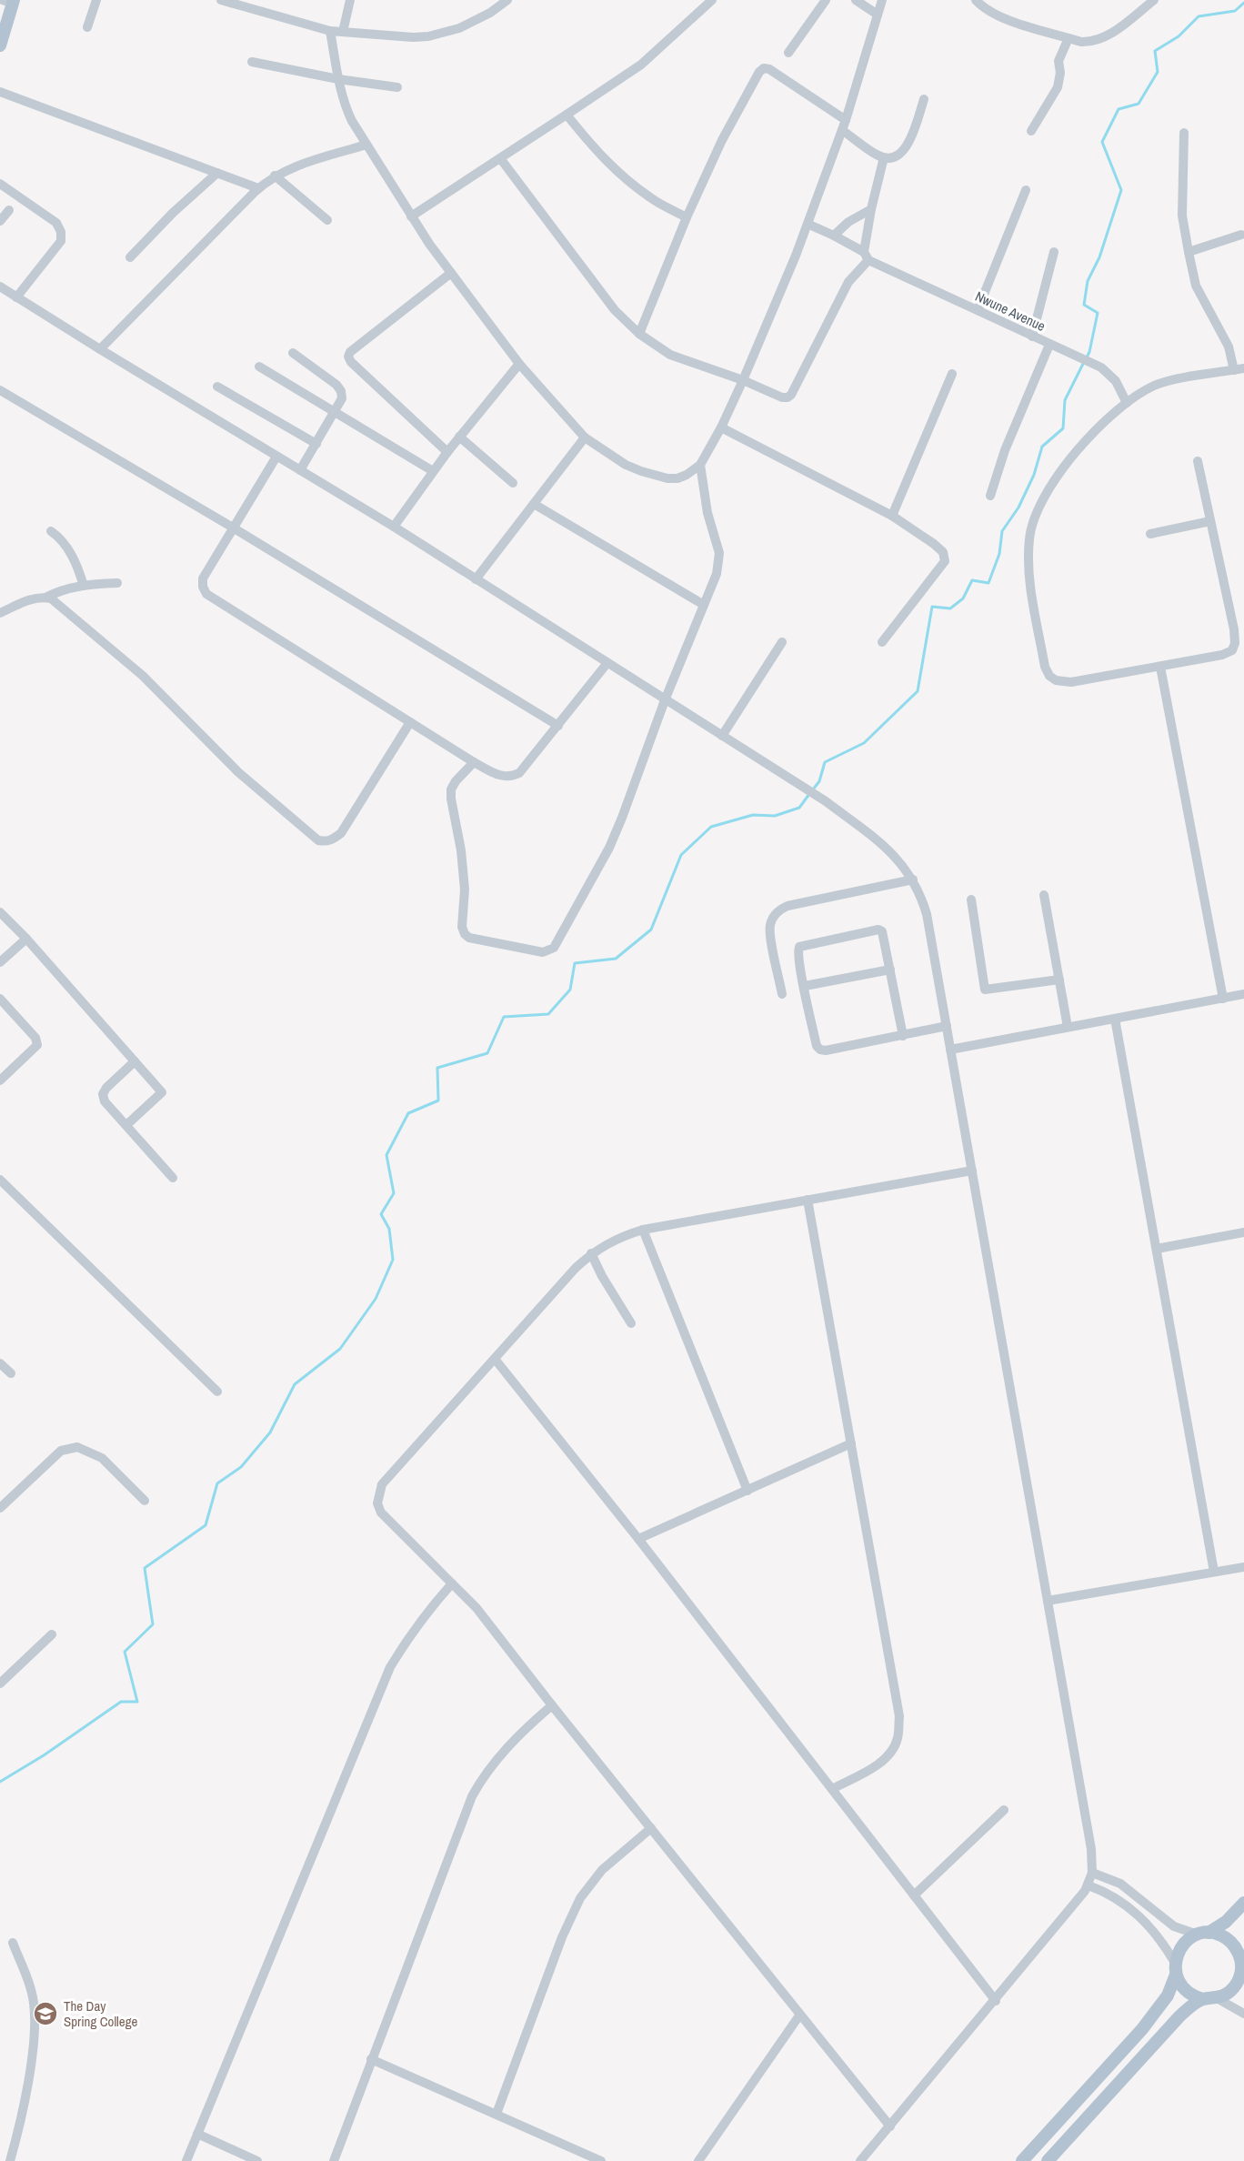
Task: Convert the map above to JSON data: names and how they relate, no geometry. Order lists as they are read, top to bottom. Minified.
{"streets":{"street":["Nwune Avenue"]},"places":{"school or university":["The Day Spring College"]}}
